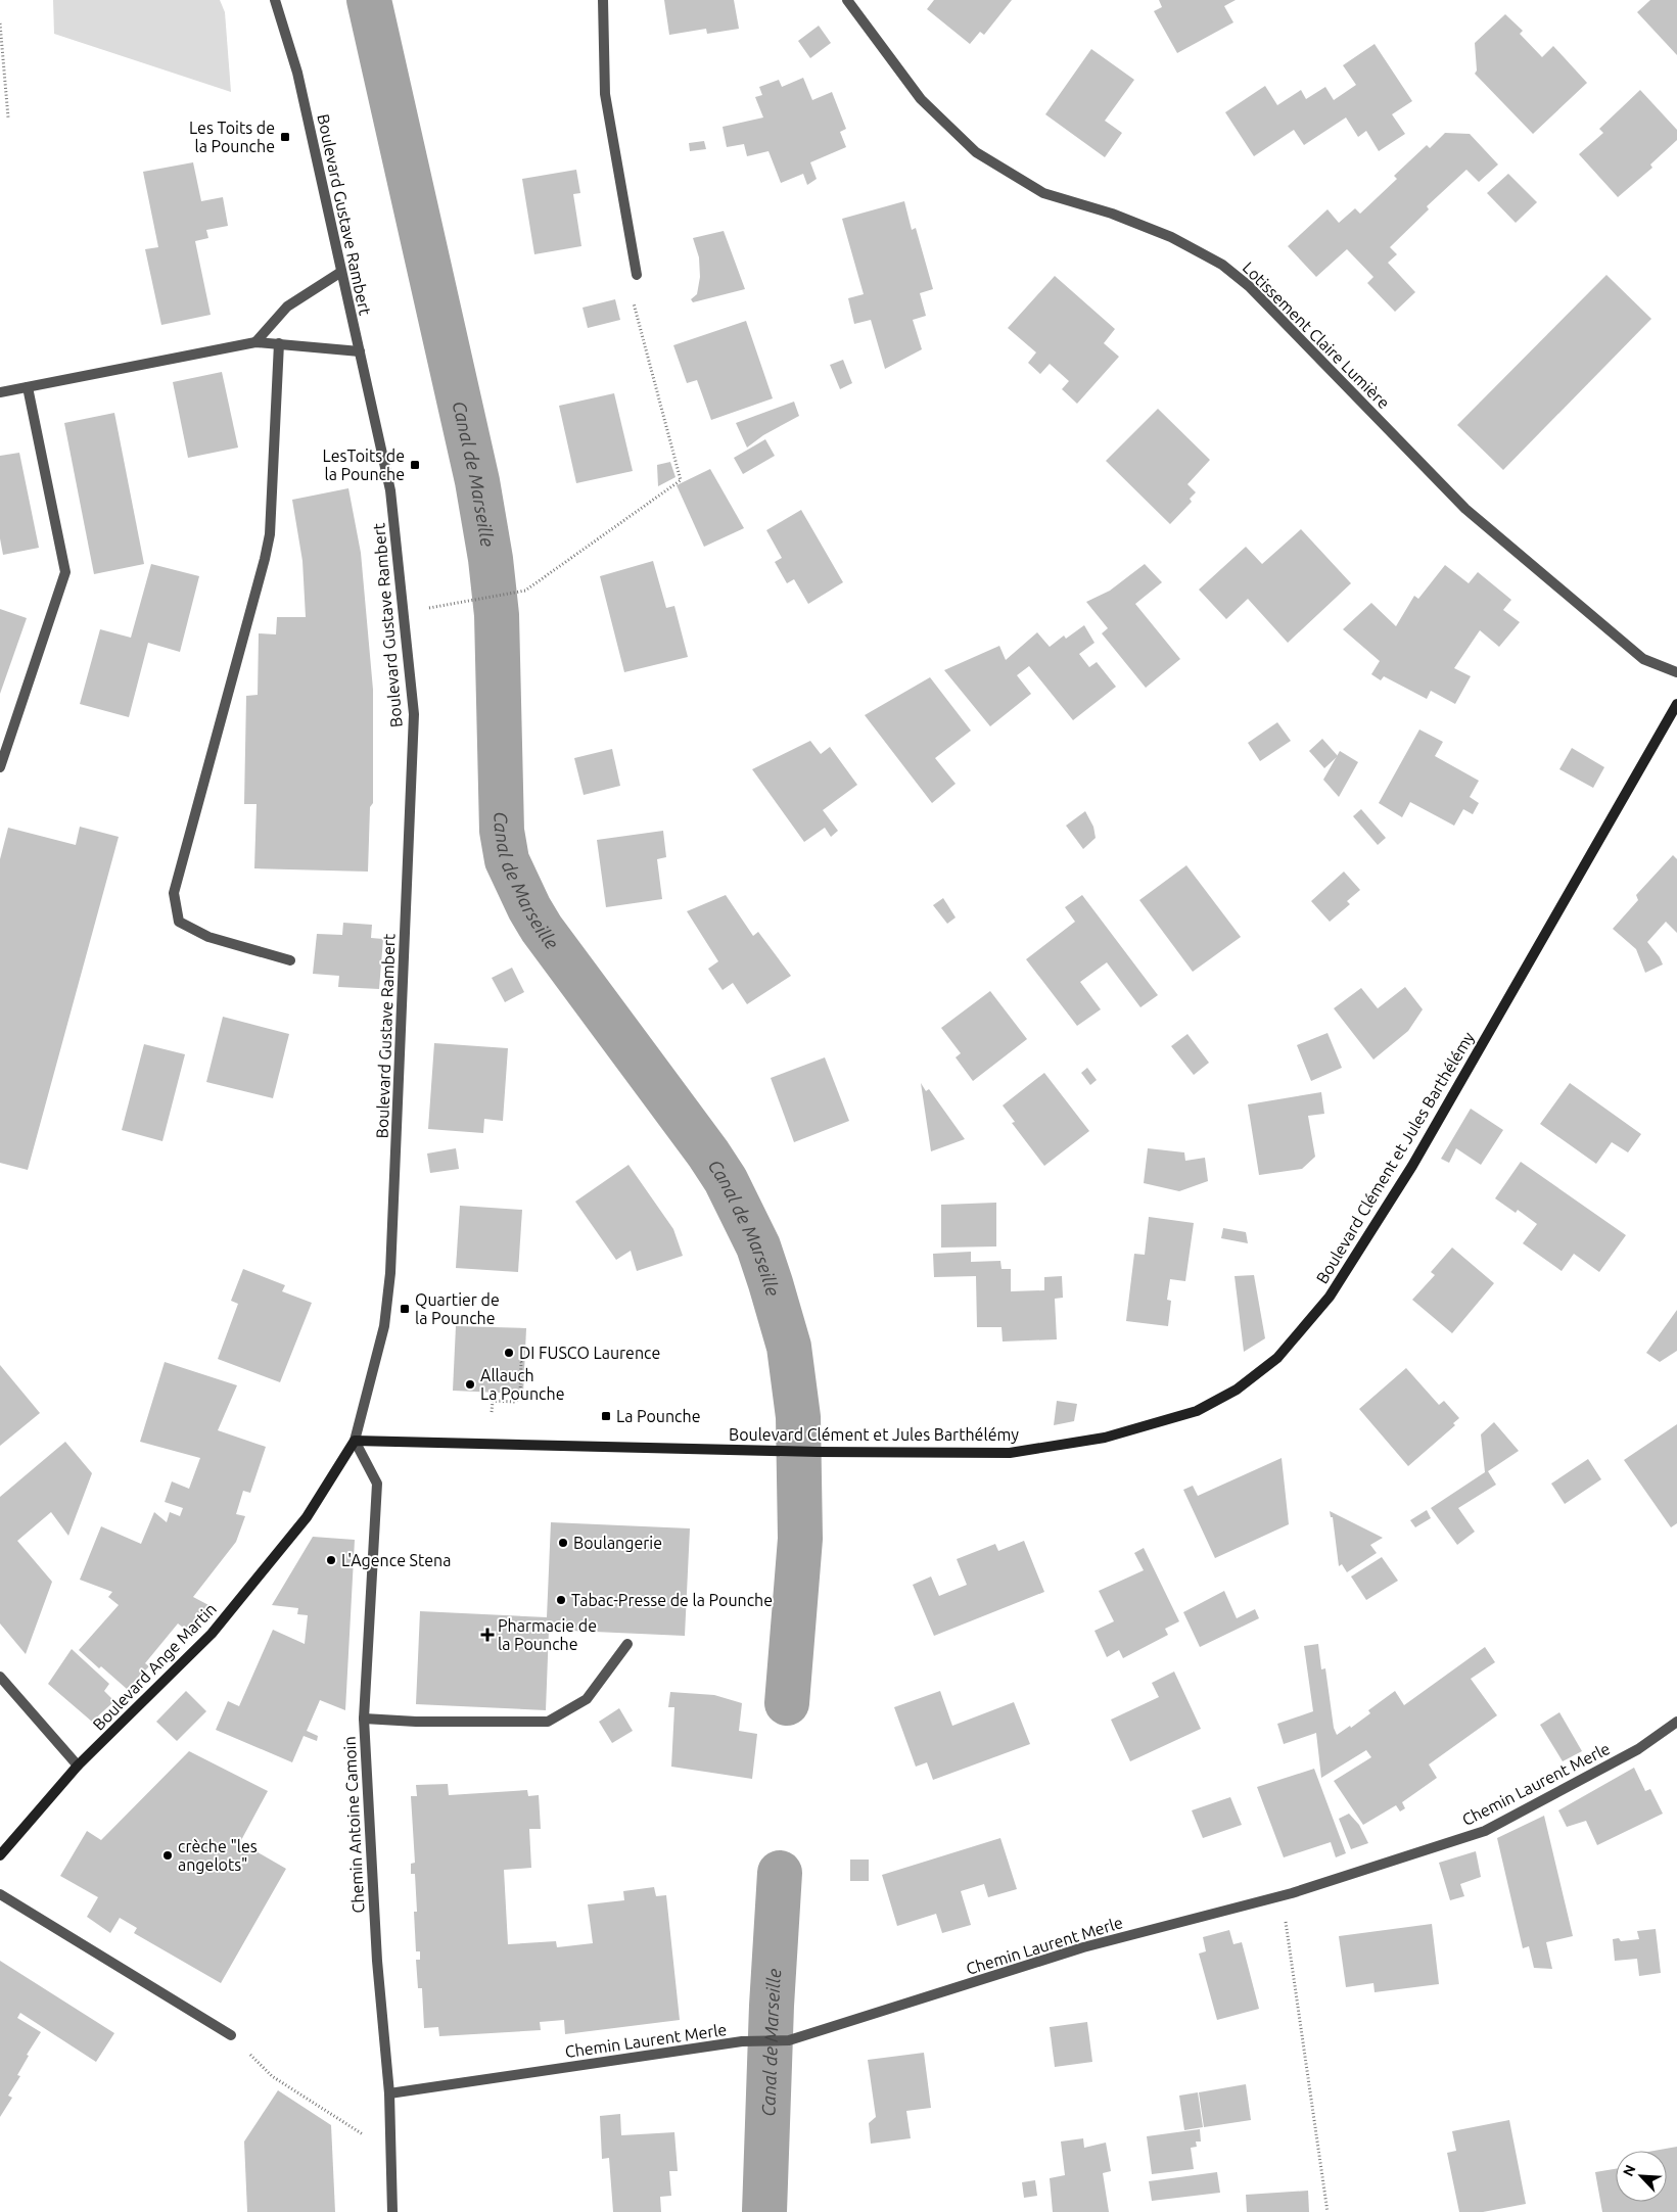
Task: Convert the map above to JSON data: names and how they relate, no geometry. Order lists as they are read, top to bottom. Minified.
{"streets":{"street":["Boulevard Gustave Rambert","Lotissement Claire Lumière","Boulevard Clément et Jules Barthélémy","Boulevard Ange Martin","Chemin Laurent Merle","Chemin Antoine Camoin"]},"crossings":[["Boulevard Gustave Rambert","Boulevard Clément et Jules Barthélémy"],["Boulevard Gustave Rambert","Boulevard Ange Martin"],["Boulevard Gustave Rambert","Chemin Antoine Camoin"],["Boulevard Clément et Jules Barthélémy","Boulevard Ange Martin"],["Boulevard Clément et Jules Barthélémy","Chemin Antoine Camoin"],["Boulevard Ange Martin","Chemin Antoine Camoin"],["Chemin Laurent Merle","Chemin Antoine Camoin"]],"water":["Canal de Marseille"],"places":{"transit":["Les Toits de la Pounche","LesToits de la Pounche","Quartier de la Pounche","La Pounche"],"other":["DI FUSCO Laurence","Allauch La Pounche","Boulangerie","L'Agence Stena","Tabac-Presse de la Pounche","crèche \"les angelots\""],"health":["Pharmacie de la Pounche"]},"north":"top left"}
